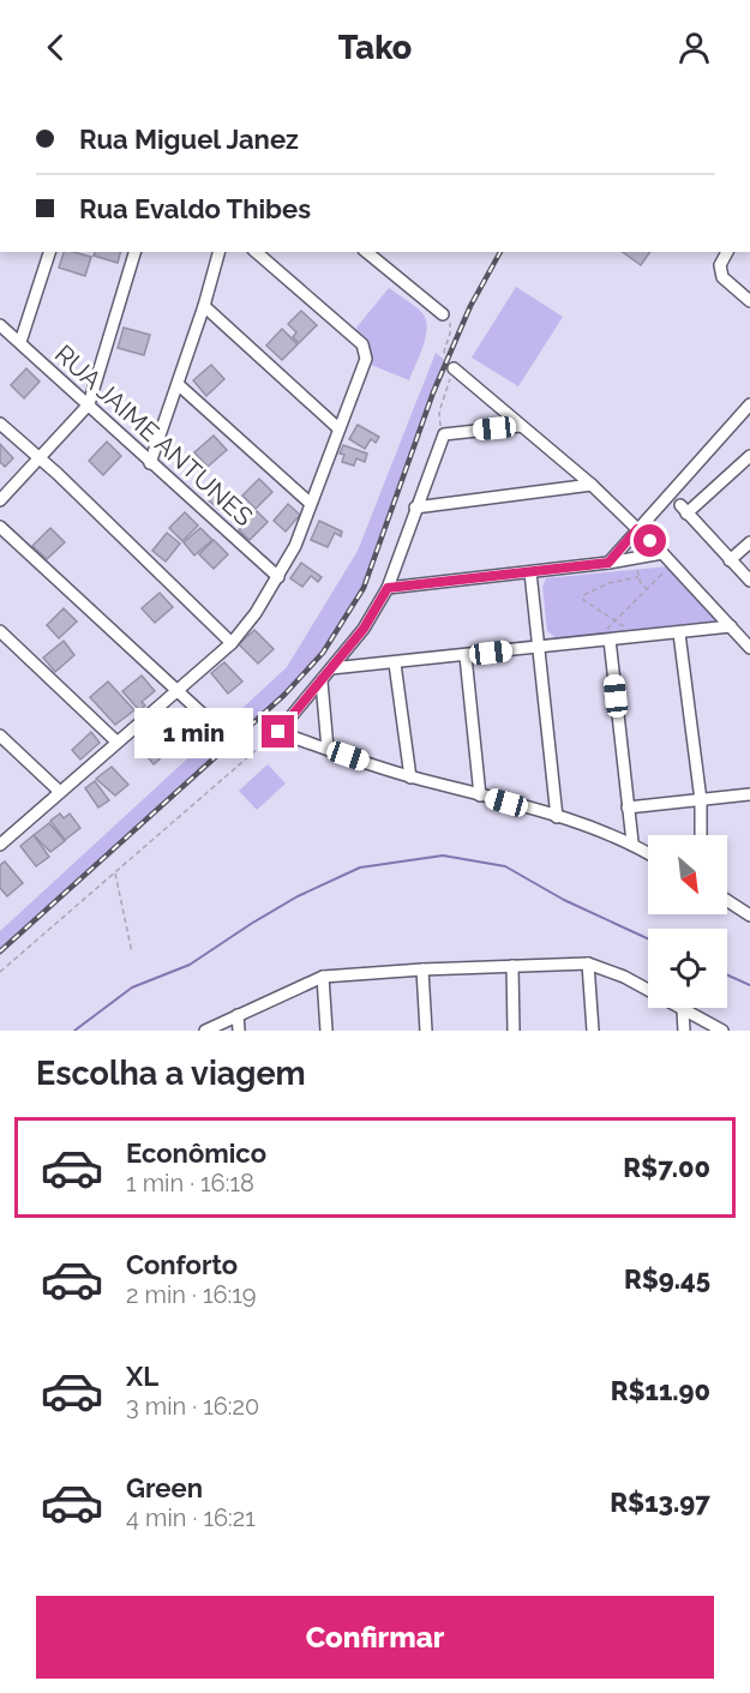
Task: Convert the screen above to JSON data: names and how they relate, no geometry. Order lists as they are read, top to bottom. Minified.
{"streets":{"street":["RUA JAIME ANTUNES"]},"north":"bottom right","page":{"header":"Tako","banner":["Rua Miguel Janez","Rua Evaldo Thibes"],"bubble":"1 min","heading":"Escolha a viagem","list":[{"name":"Econômico","note":"1 min · 16:18","value":"R$7.00"},{"name":"Conforto","note":"2 min · 16:19","value":"R$9.45"},{"name":"XL","note":"3 min · 16:20","value":"R$11.90"},{"name":"Green","note":"4 min · 16:21","value":"R$13.97"}],"buttons":"Confirmar"}}
